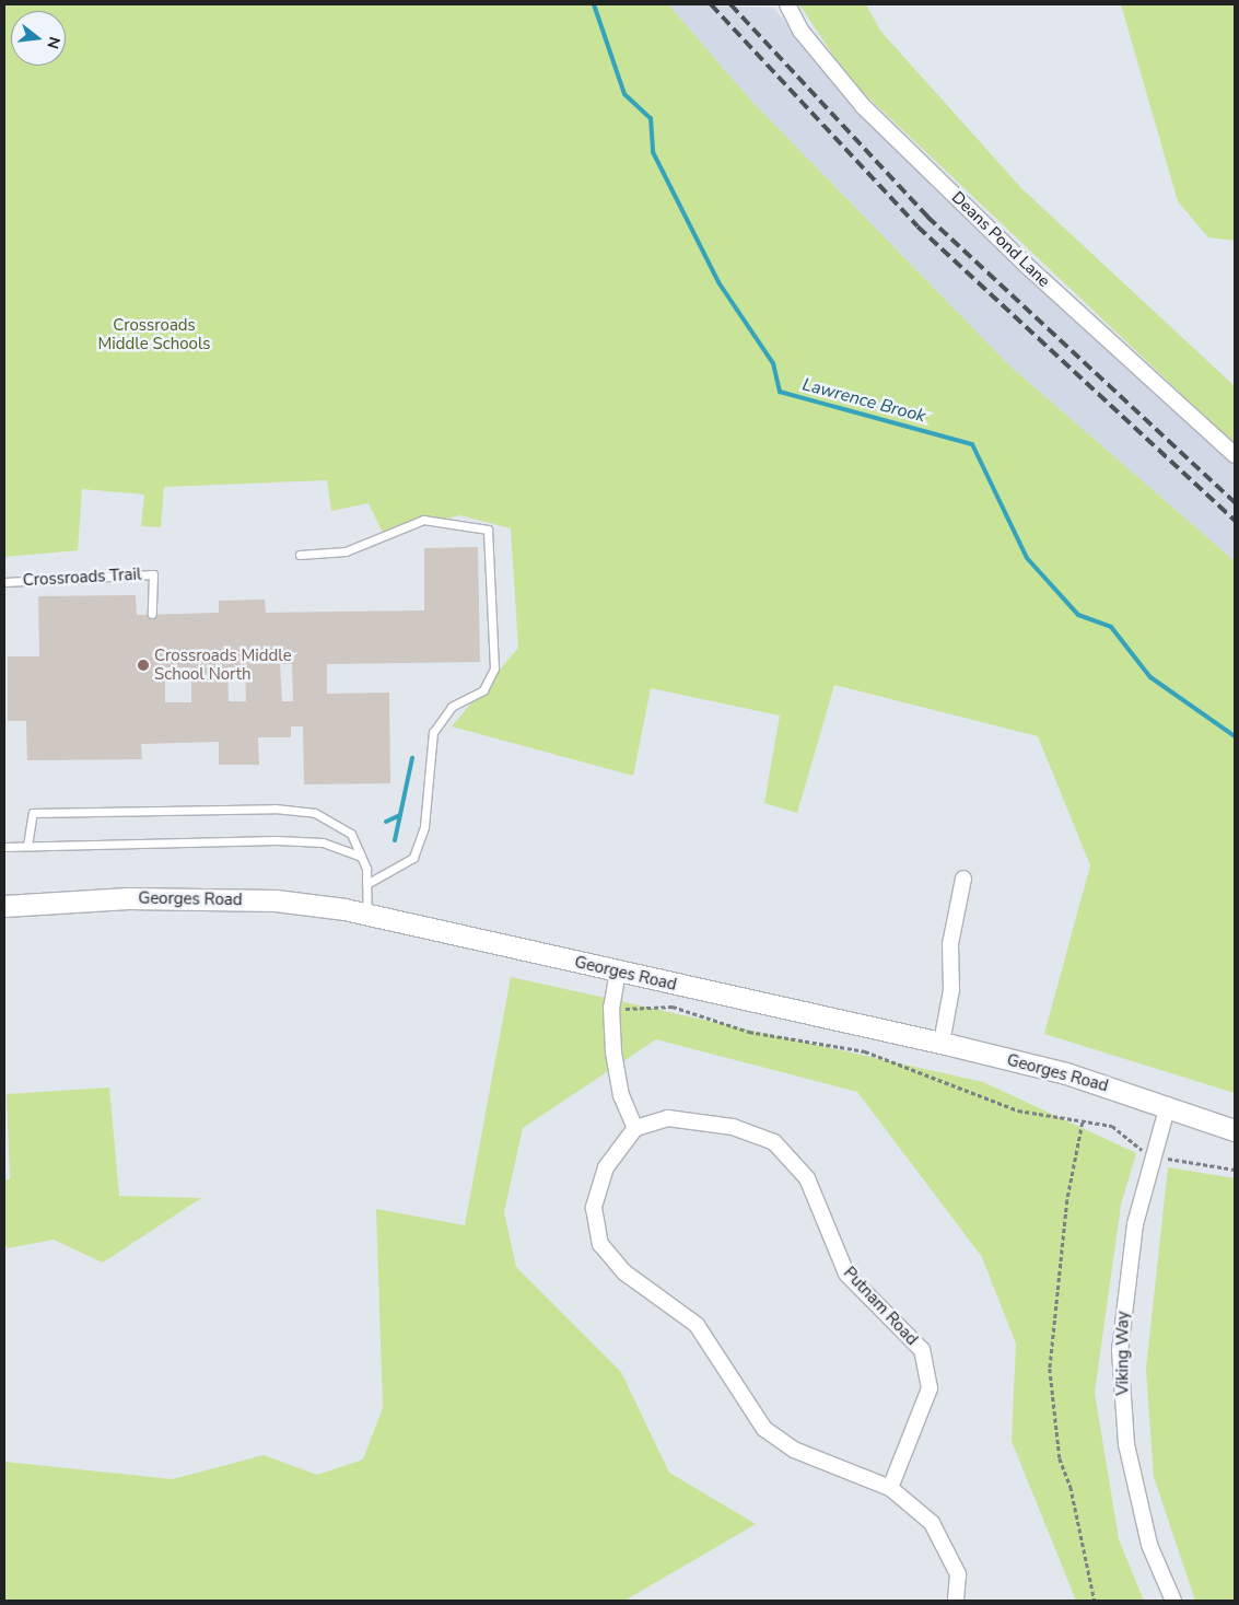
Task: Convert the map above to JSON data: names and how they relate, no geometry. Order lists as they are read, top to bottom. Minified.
{"streets":{"street":["Deans Pond Lane","Georges Road","Putnam Road","Viking Way"],"lane":["Crossroads Trail"]},"crossings":[["Georges Road","Viking Way"]],"water":["Lawrence Brook"],"parks":["Crossroads Middle Schools"],"places":["Crossroads Middle School North"],"north":"right"}
